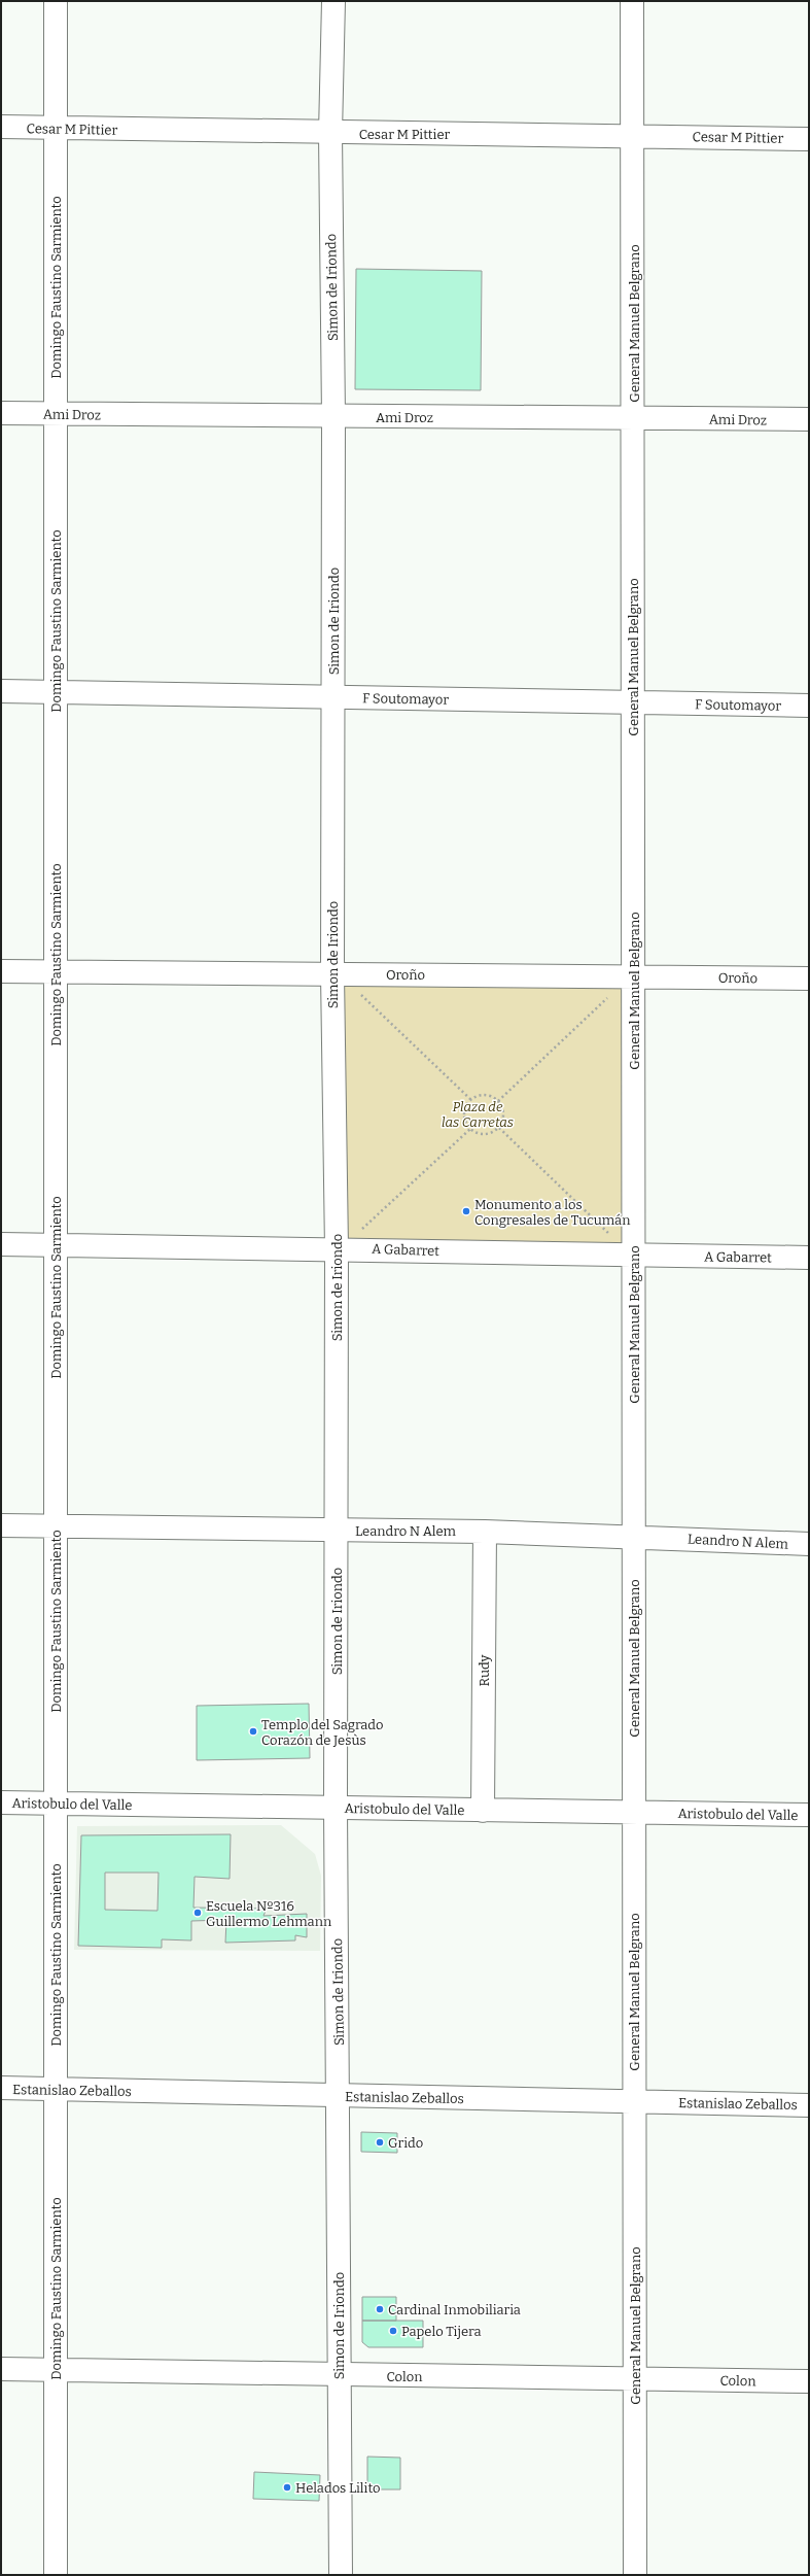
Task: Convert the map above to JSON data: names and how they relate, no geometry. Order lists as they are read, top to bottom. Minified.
{"streets":{"street":["Cesar M Pittier","Domingo Faustino Sarmiento","Simon de Iriondo","General Manuel Belgrano","Ami Droz","F Soutomayor","Oroño","A Gabarret","Leandro N Alem","Rudy","Aristobulo del Valle","Estanislao Zeballos","Colon"]},"crossings":[["Cesar M Pittier","Domingo Faustino Sarmiento"],["Cesar M Pittier","Simon de Iriondo"],["Cesar M Pittier","General Manuel Belgrano"],["Domingo Faustino Sarmiento","Ami Droz"],["Domingo Faustino Sarmiento","F Soutomayor"],["Domingo Faustino Sarmiento","Oroño"],["Domingo Faustino Sarmiento","A Gabarret"],["Domingo Faustino Sarmiento","Leandro N Alem"],["Domingo Faustino Sarmiento","Aristobulo del Valle"],["Domingo Faustino Sarmiento","Estanislao Zeballos"],["Domingo Faustino Sarmiento","Colon"],["Simon de Iriondo","Ami Droz"],["Simon de Iriondo","F Soutomayor"],["Simon de Iriondo","Oroño"],["Simon de Iriondo","A Gabarret"],["Simon de Iriondo","Leandro N Alem"],["Simon de Iriondo","Aristobulo del Valle"],["Simon de Iriondo","Estanislao Zeballos"],["Simon de Iriondo","Colon"],["General Manuel Belgrano","Ami Droz"],["General Manuel Belgrano","F Soutomayor"],["General Manuel Belgrano","Oroño"],["General Manuel Belgrano","A Gabarret"],["General Manuel Belgrano","Leandro N Alem"],["General Manuel Belgrano","Aristobulo del Valle"],["General Manuel Belgrano","Estanislao Zeballos"],["General Manuel Belgrano","Colon"],["Leandro N Alem","Rudy"],["Rudy","Aristobulo del Valle"]],"parks":["Plaza de las Carretas"],"places":["Monumento a los Congresales de Tucumán","Templo del Sagrado Corazón de Jesùs","Escuela Nº316 Guillermo Lehmann","Grido","Cardinal Inmobiliaria","Papelo Tijera","Helados Lilito"]}
